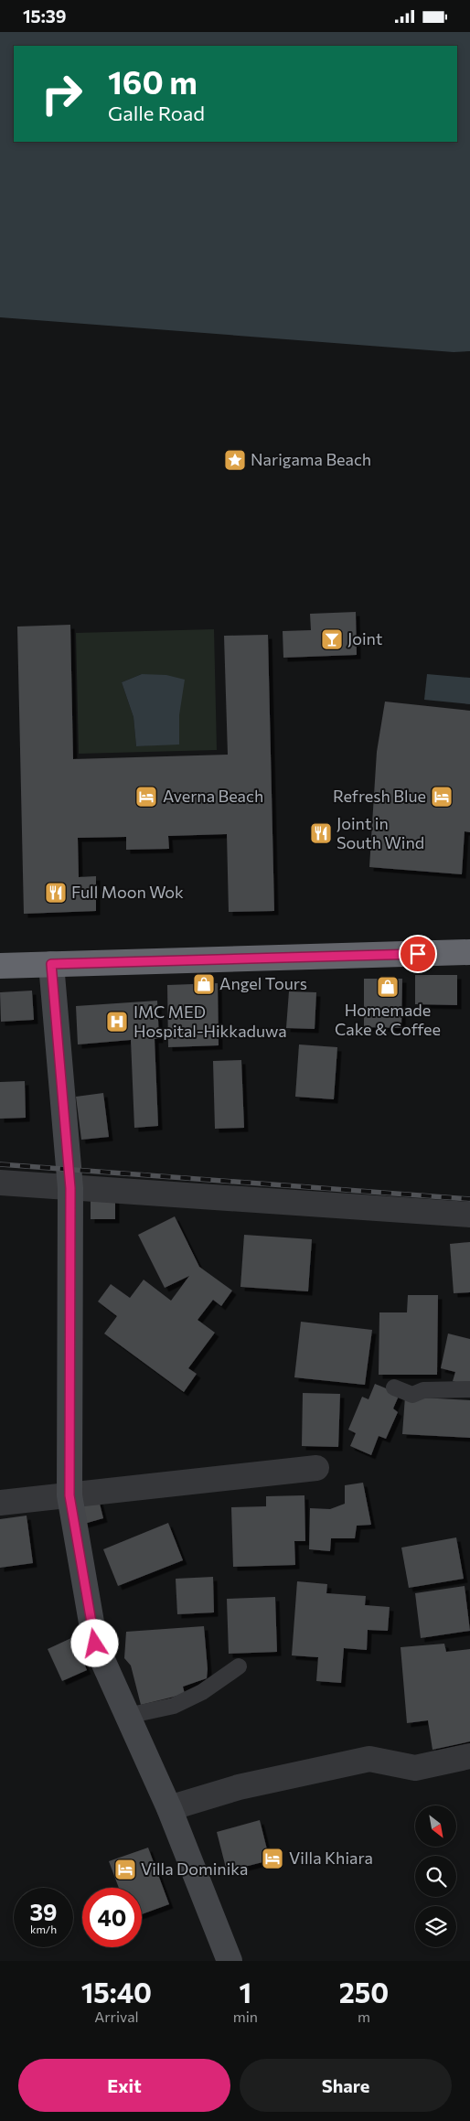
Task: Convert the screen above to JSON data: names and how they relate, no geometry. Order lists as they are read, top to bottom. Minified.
{"places":{"place":["Narigama Beach"],"bar":["Joint"],"hotel":["Averna Beach","Refresh Blue","Villa Khiara","Villa Dominika"],"restaurant":["Joint in South Wind","Full Moon Wok"],"shop":["Angel Tours","Homemade Cake & Coffee"],"hospital":["IMC MED Hospital-Hikkaduwa"]},"north":"bottom right","page":{"status":"15:39","turn":["160 m","Galle Road"],"speed":"39 km/h","limit":"40","eta":["15:40","Arrival","1","min","250","m"],"buttons":["Exit","Share"]}}
